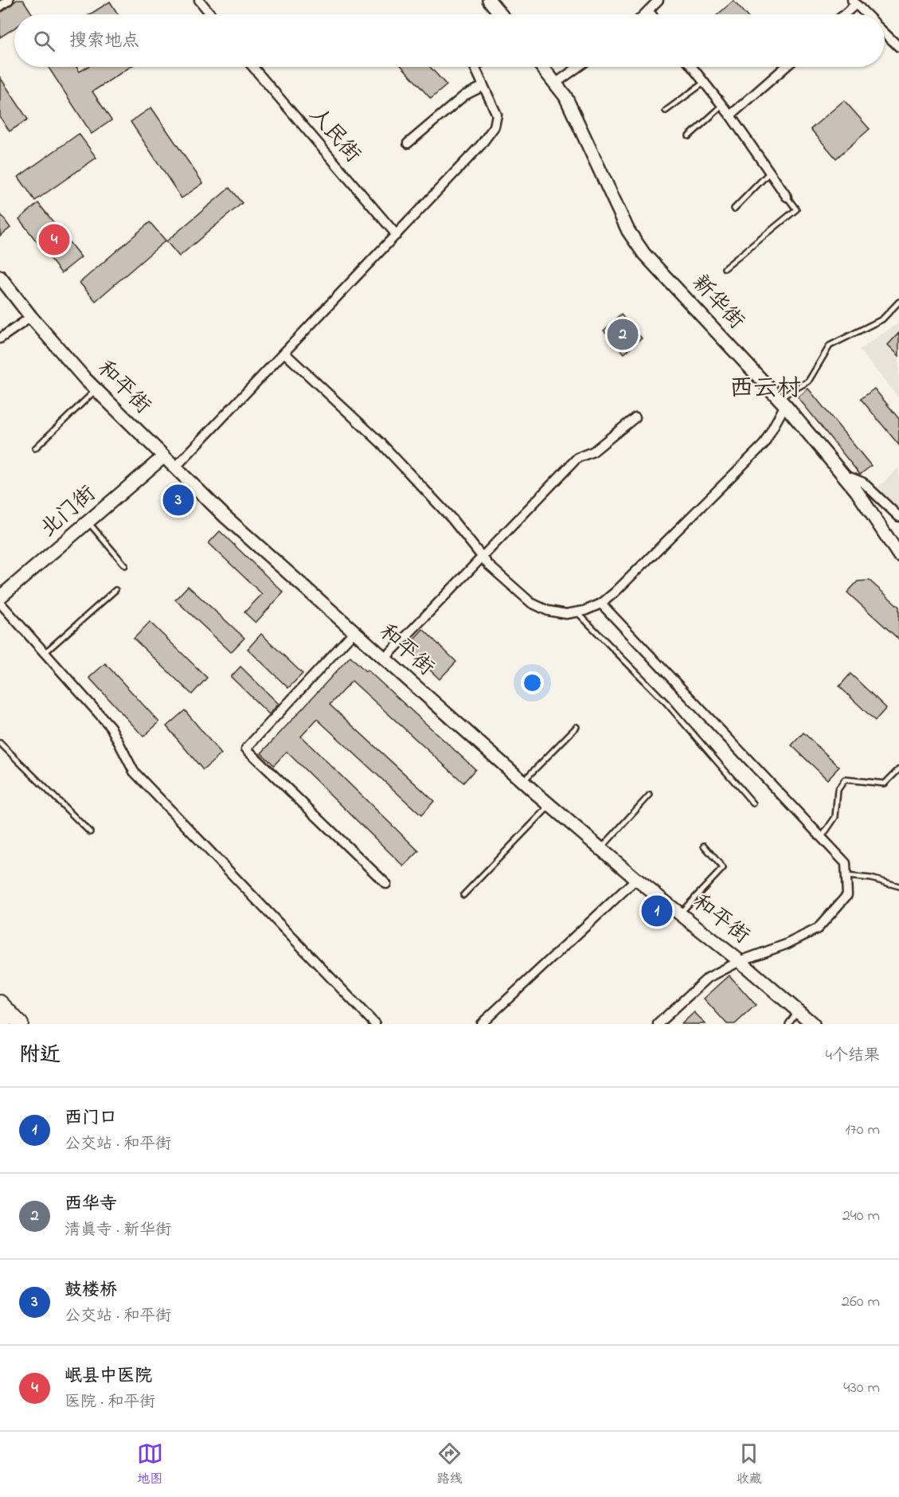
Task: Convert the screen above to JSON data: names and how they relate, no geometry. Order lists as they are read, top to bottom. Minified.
{"streets":{"main road":["新华街","和平街","北门街"],"street":["人民街"]},"crossings":[["和平街","北门街"]],"districts":["西云村"],"page":{"search":"搜索地点","pins":["4","2","3","1"],"heading":["附近","4个结果"],"list":[{"mark":"1","name":"西门口","note":"公交站 · 和平街","value":"170 m"},{"mark":"2","name":"西华寺","note":"清真寺 · 新华街","value":"240 m"},{"mark":"3","name":"鼓楼桥","note":"公交站 · 和平街","value":"260 m"},{"mark":"4","name":"岷县中医院","note":"医院 · 和平街","value":"430 m"}],"nav":["地图","路线","收藏"]}}
